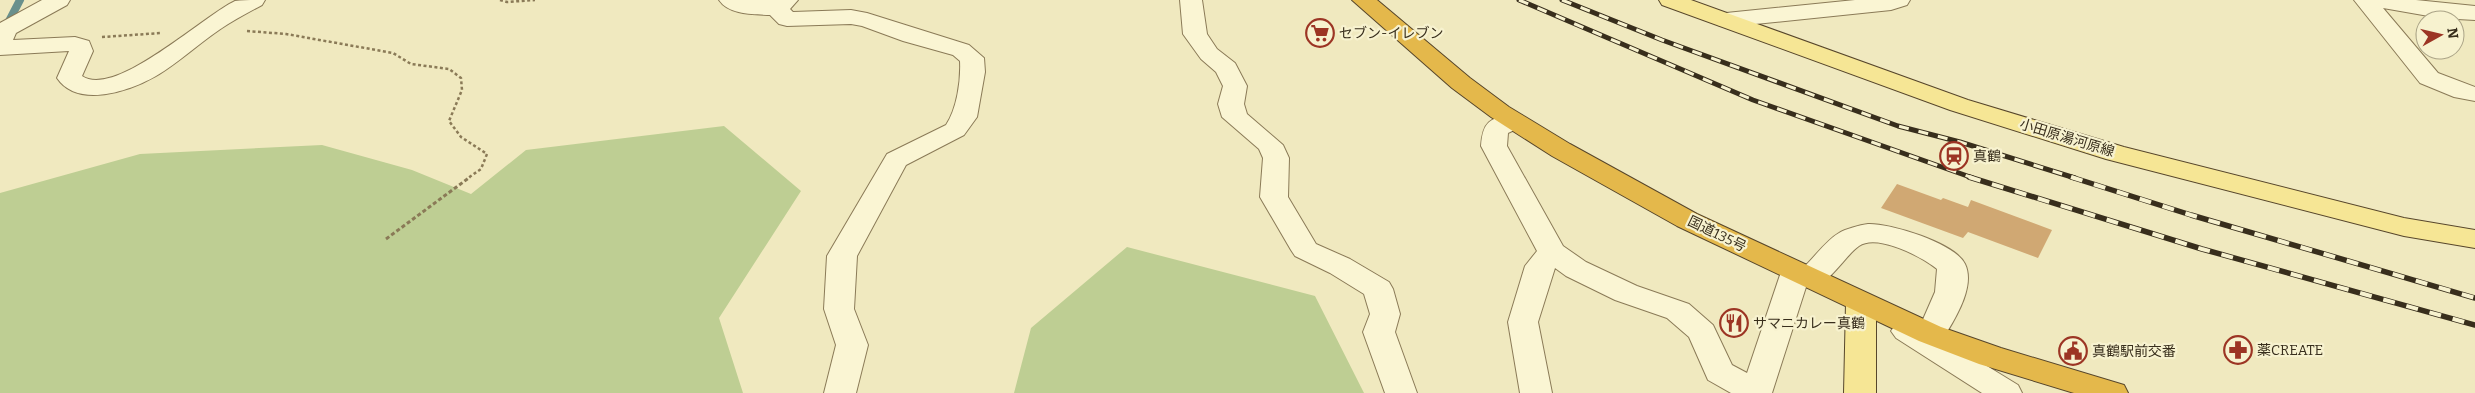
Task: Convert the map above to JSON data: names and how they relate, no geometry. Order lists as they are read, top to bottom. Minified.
{"streets":{"highway":["国道135号"],"main road":["小田原湯河原線"]},"places":{"supermarket":["セブン-イレブン"],"station":["真鶴"],"restaurant":["サマニカレー真鶴"],"pharmacy":["薬CREATE"],"public building":["真鶴駅前交番"]},"north":"right"}
